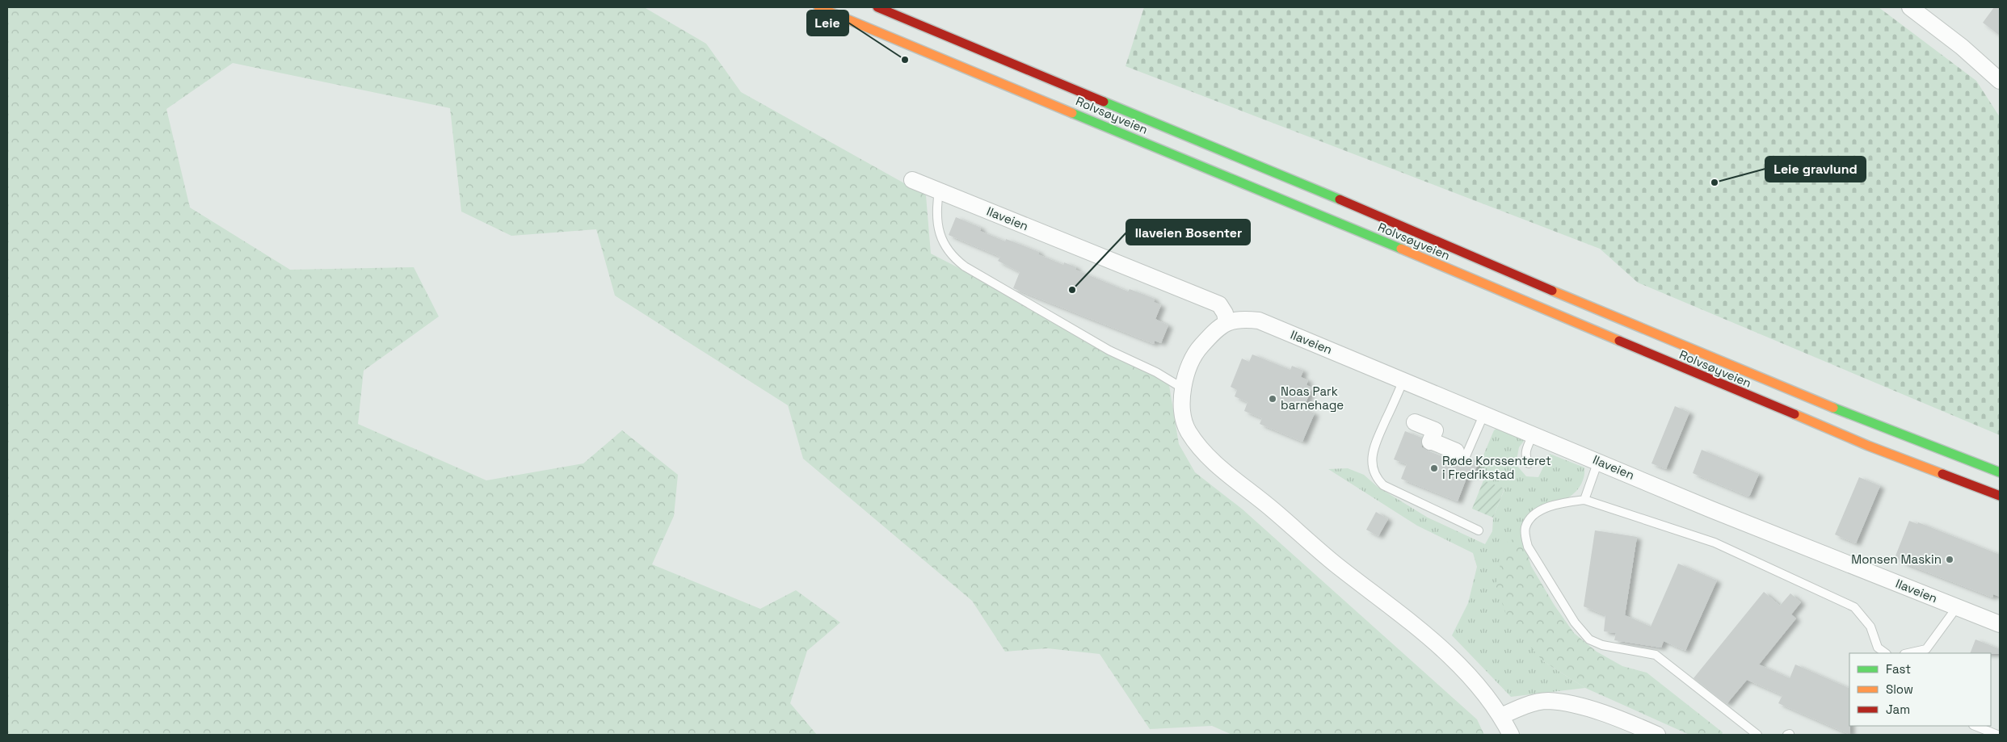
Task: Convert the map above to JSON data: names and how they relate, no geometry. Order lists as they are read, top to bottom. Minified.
{"streets":{"main road":["Rolvsøyveien"],"street":["Ilaveien"]},"places":["Leie","Leie gravlund","Ilaveien Bosenter","Noas Park barnehage","Røde Korssenteret i Fredrikstad","Monsen Maskin"],"legend":["Fast","Slow","Jam"]}
